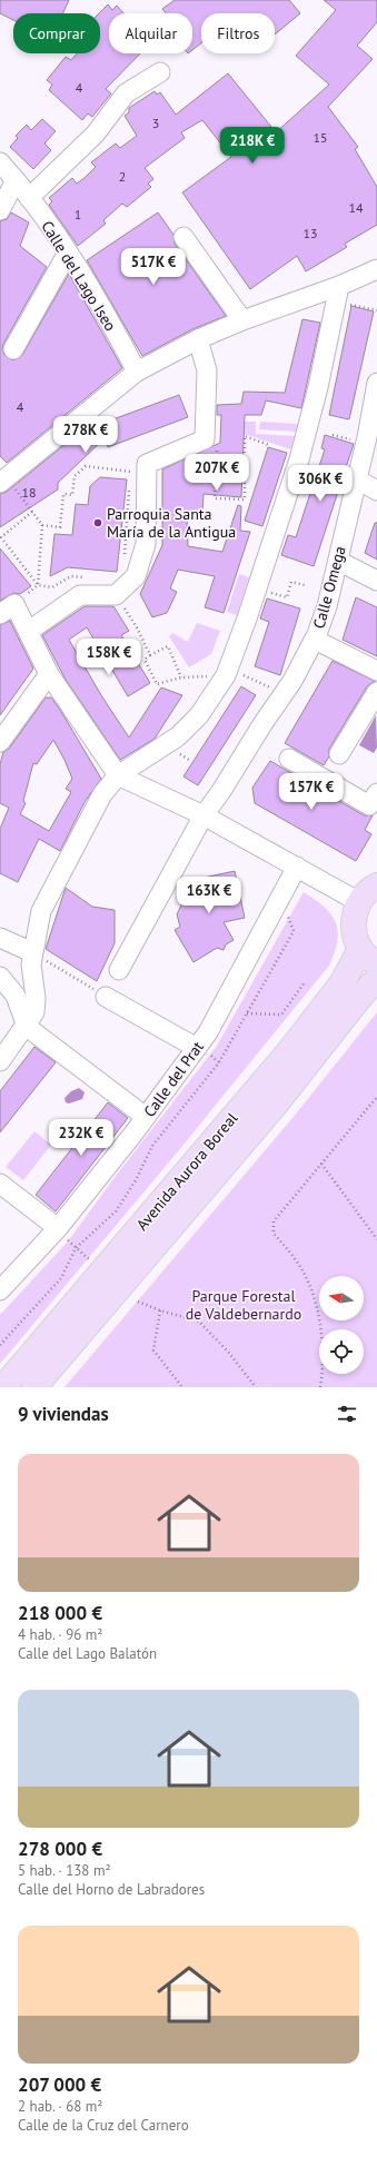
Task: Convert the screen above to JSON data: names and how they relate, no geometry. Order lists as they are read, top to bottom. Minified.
{"streets":{"main road":["Avenida Aurora Boreal"],"street":["Calle del Lago Iseo","Calle Omega","Calle del Prat"]},"parks":["Parque Forestal de Valdebernardo"],"places":["Parroquia Santa María de la Antigua"],"house_numbers":["4","3","15","2","14","1","13","4","18"],"north":"left","page":{"chip":["Comprar","Alquilar","Filtros"],"price":["218K €","517K €","278K €","207K €","306K €","158K €","157K €","163K €","232K €"],"heading":"9 viviendas","list":[{"name":"218 000 €","note":"4 hab. · 96 m² · Calle del Lago Balatón"},{"name":"278 000 €","note":"5 hab. · 138 m² · Calle del Horno de Labradores"},{"name":"207 000 €","note":"2 hab. · 68 m² · Calle de la Cruz del Carnero"}]}}
